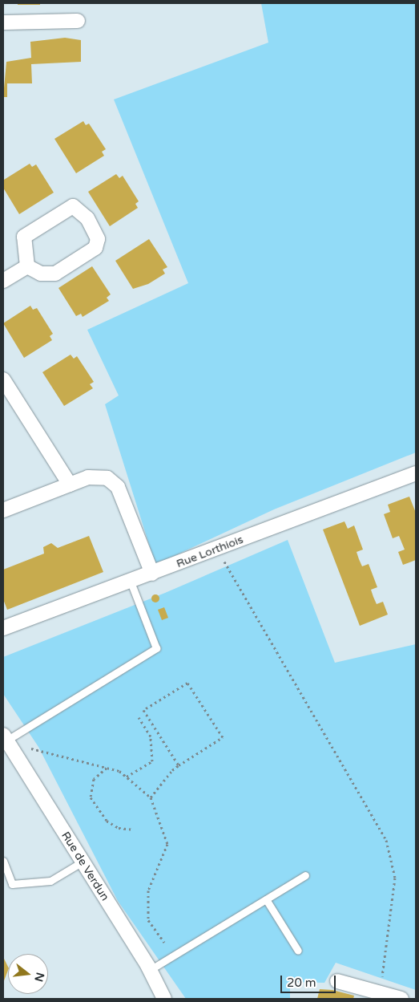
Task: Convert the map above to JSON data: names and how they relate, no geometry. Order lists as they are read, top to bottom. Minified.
{"streets":{"street":["Rue Lorthiois","Rue de Verdun"]},"scale_bar":"20 m","north":"right"}
